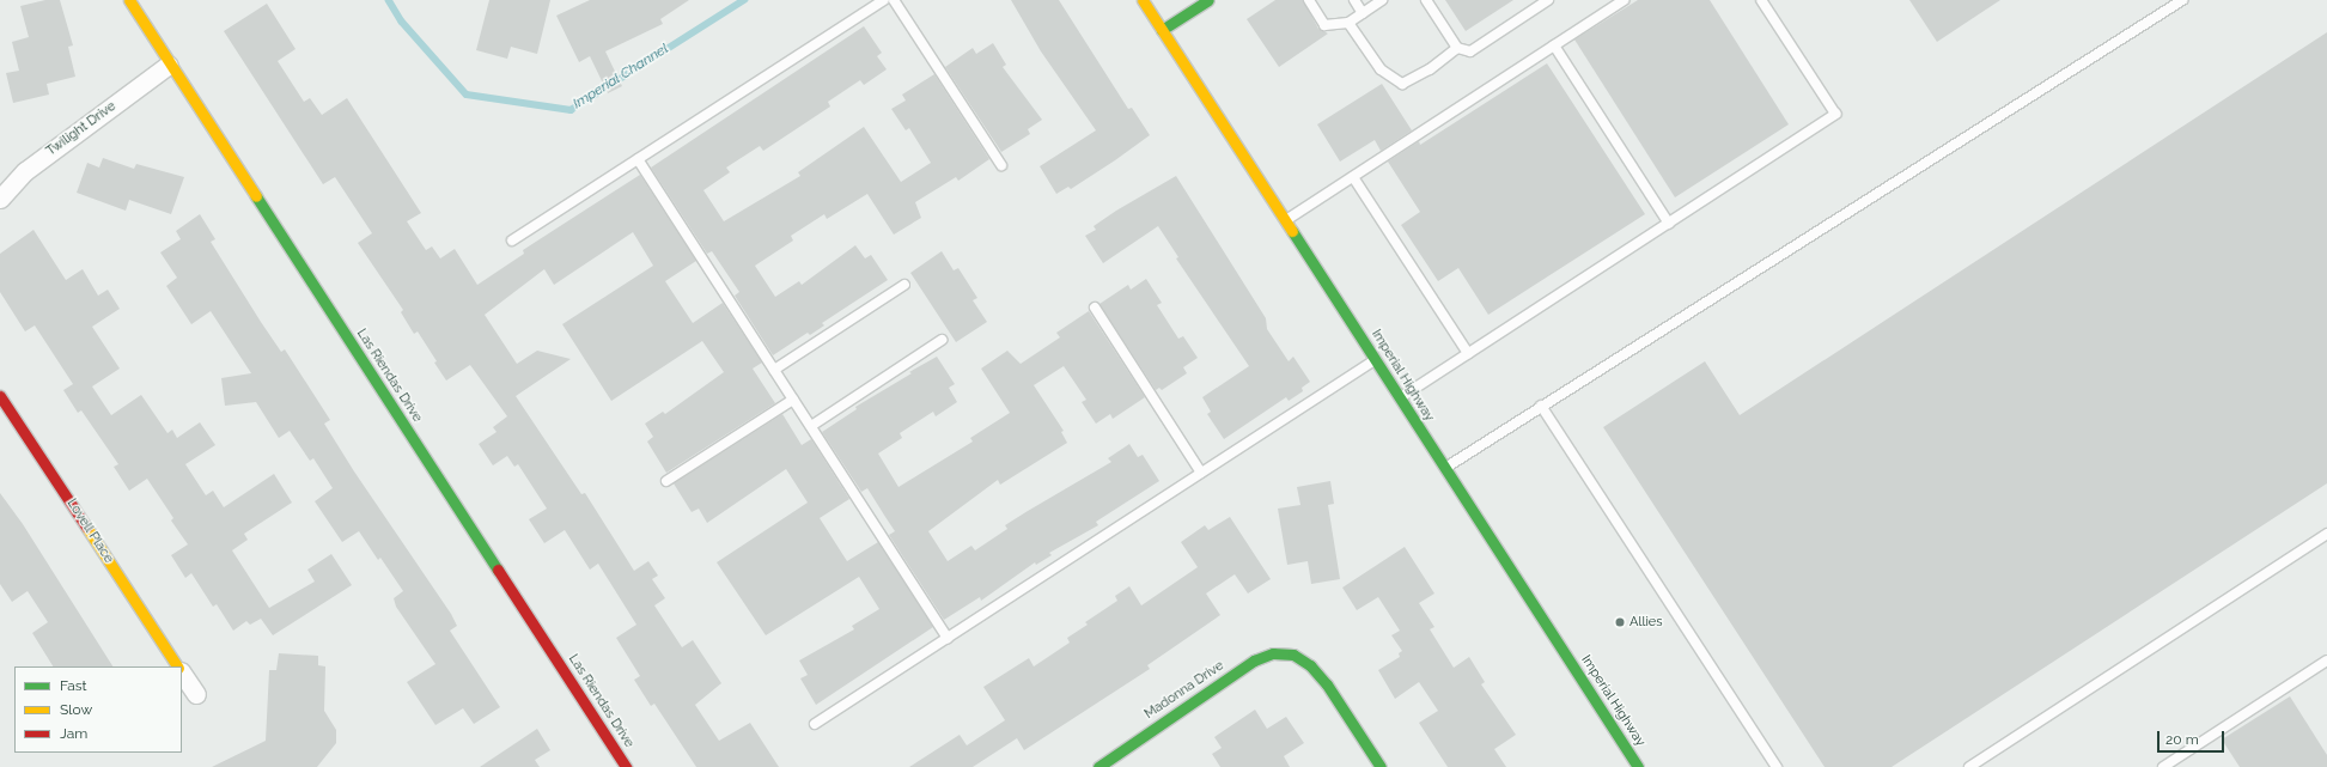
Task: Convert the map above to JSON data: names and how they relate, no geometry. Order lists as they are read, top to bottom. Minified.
{"streets":{"street":["Twilight Drive","Las Riendas Drive","Imperial Highway","Lovell Place","Madonna Drive"]},"crossings":[["Twilight Drive","Las Riendas Drive"]],"water":["Imperial Channel"],"places":["Allies"],"legend":["Fast","Slow","Jam"],"scale_bar":"20 m"}
